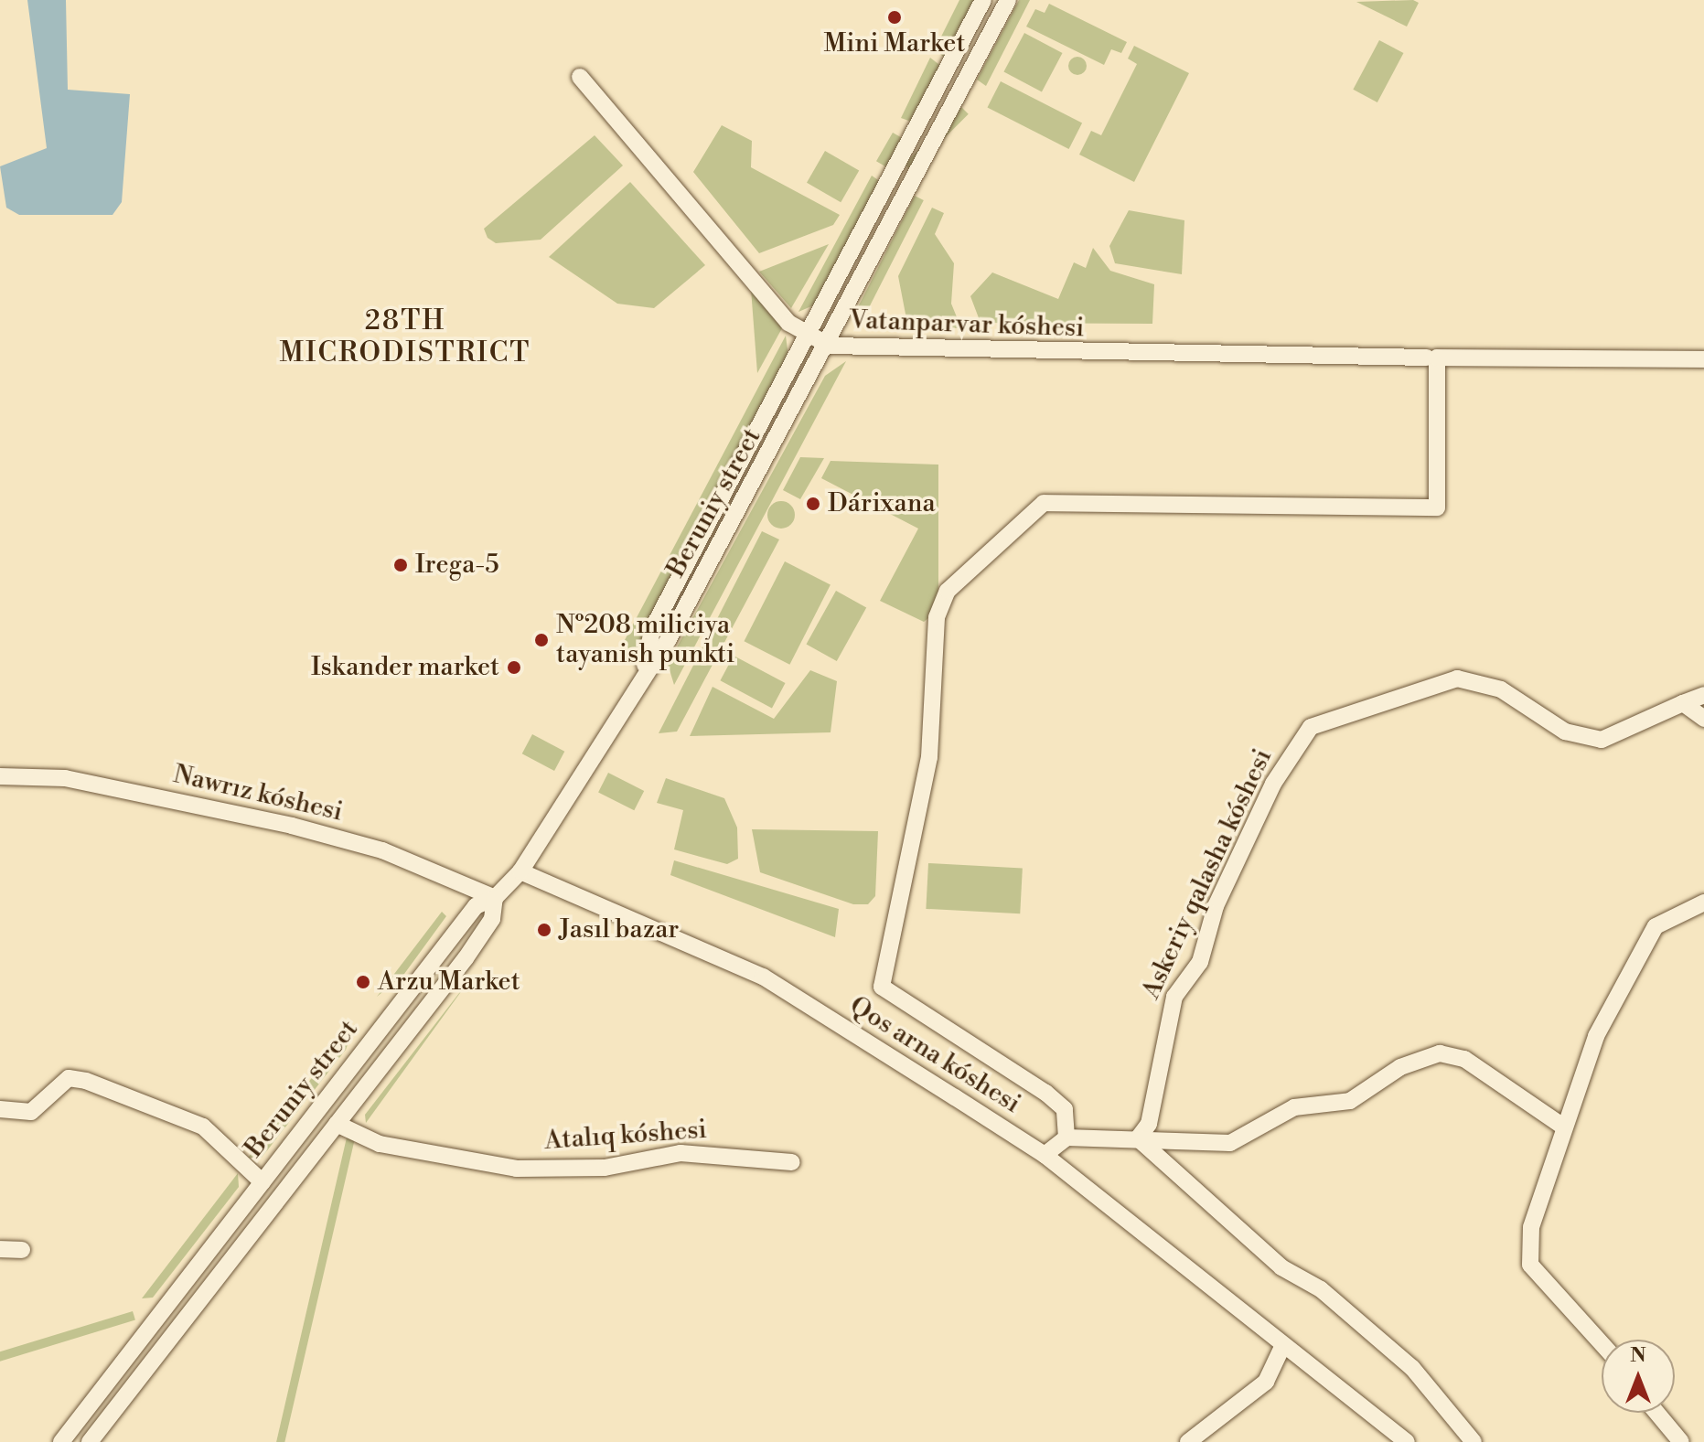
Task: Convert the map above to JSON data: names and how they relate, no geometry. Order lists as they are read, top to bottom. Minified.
{"streets":{"street":["Vatanparvar kóshesi","Beruniy street","Nawrız kóshesi","Askeriy qalasha kóshesi","Qos arna kóshesi","Atalıq kóshesi"]},"crossings":[["Vatanparvar kóshesi","Beruniy street"],["Beruniy street","Nawrız kóshesi"],["Beruniy street","Atalıq kóshesi"]],"districts":["28TH MICRODISTRICT"],"places":["Mini Market","Dárixana","Irega-5","№208 miliciya tayanish punkti","Iskander market","Jasıl bazar","Arzu Market"],"north":"top"}
